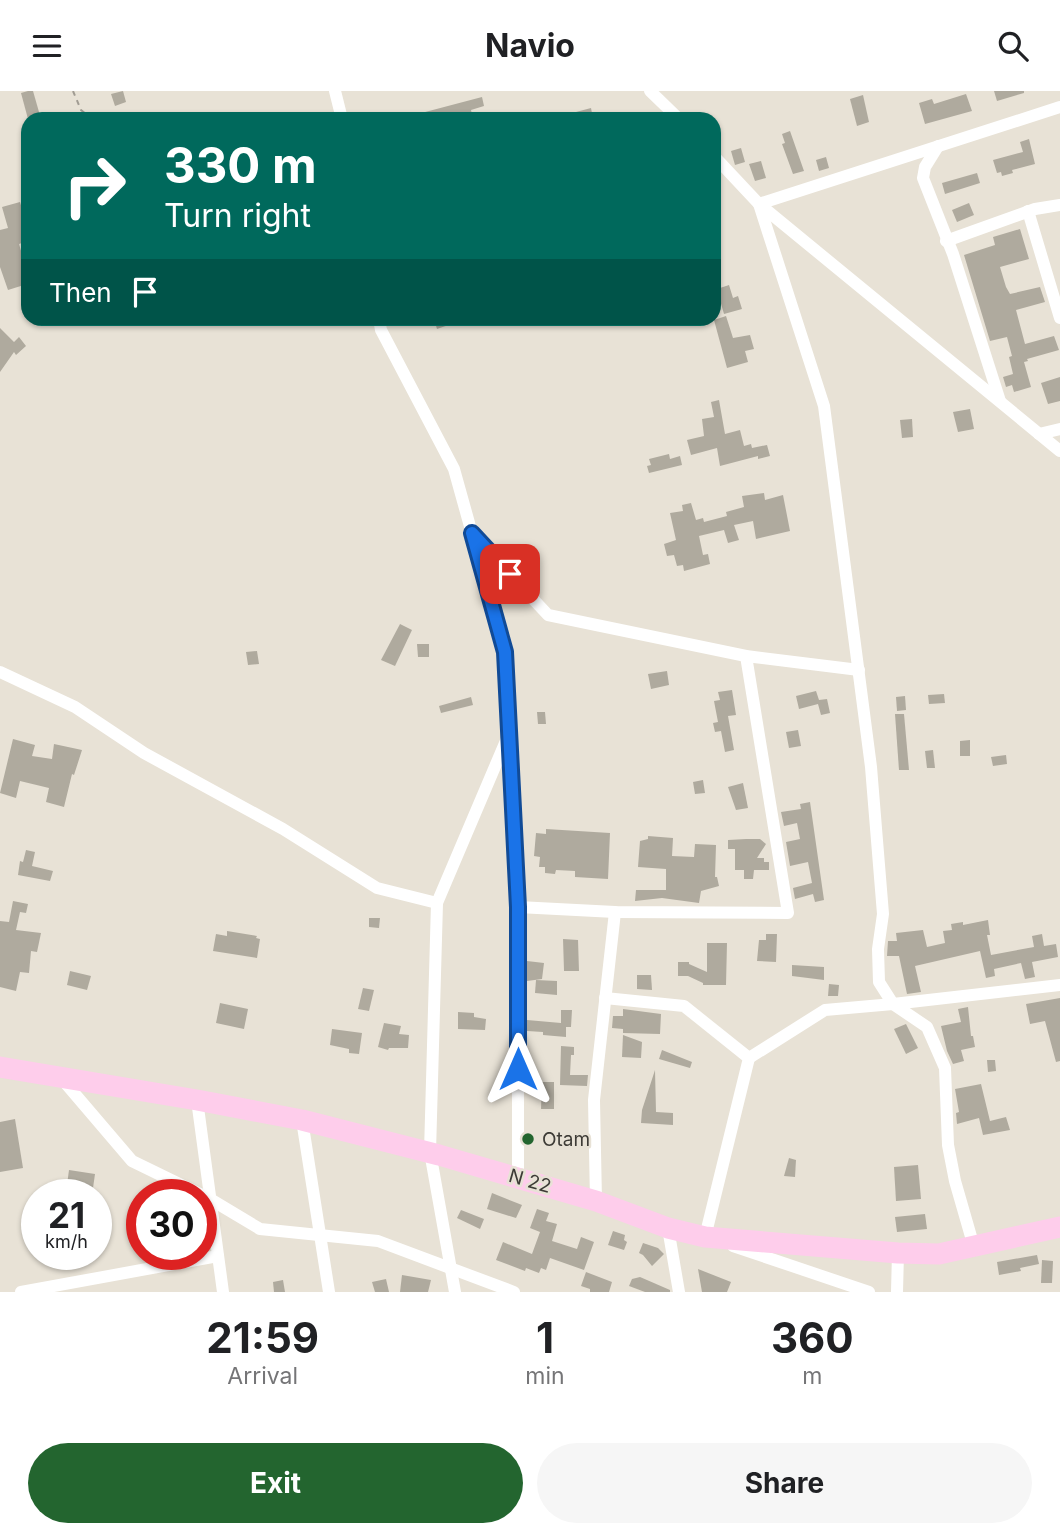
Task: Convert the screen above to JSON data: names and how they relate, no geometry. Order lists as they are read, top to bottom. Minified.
{"streets":{"main road":["N 22"]},"places":["Otam"],"page":{"header":"Navio","turn":["330 m","Turn right"],"then":"Then","speed":"21 km/h","limit":"30","eta":["21:59","Arrival","1","min","360","m"],"buttons":["Exit","Share"]}}
